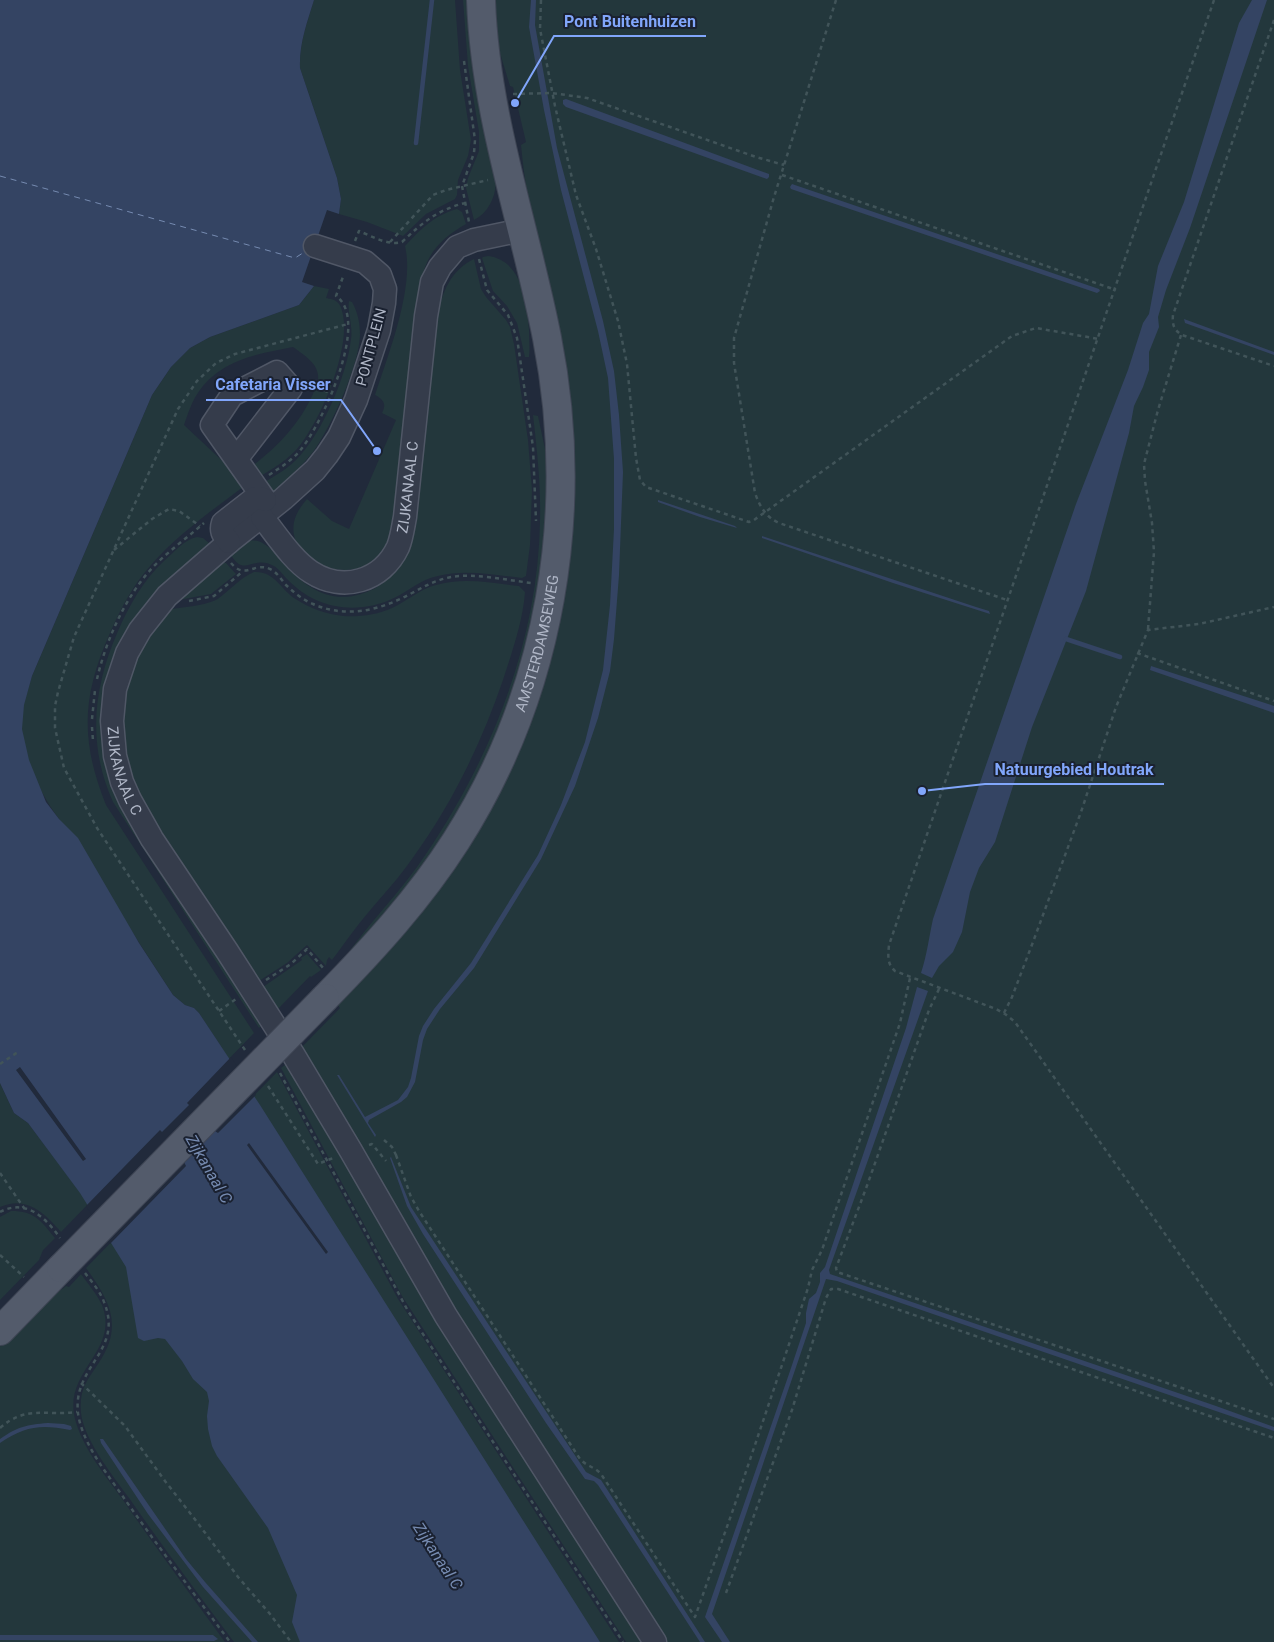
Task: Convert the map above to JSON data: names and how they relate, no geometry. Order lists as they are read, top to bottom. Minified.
{"streets":{"main road":["AMSTERDAMSEWEG"],"street":["PONTPLEIN","ZIJKANAAL C"]},"crossings":[["PONTPLEIN","ZIJKANAAL C"],["ZIJKANAAL C","AMSTERDAMSEWEG"]],"water":["Zijkanaal C"],"places":["Pont Buitenhuizen","Cafetaria Visser","Natuurgebied Houtrak"]}
